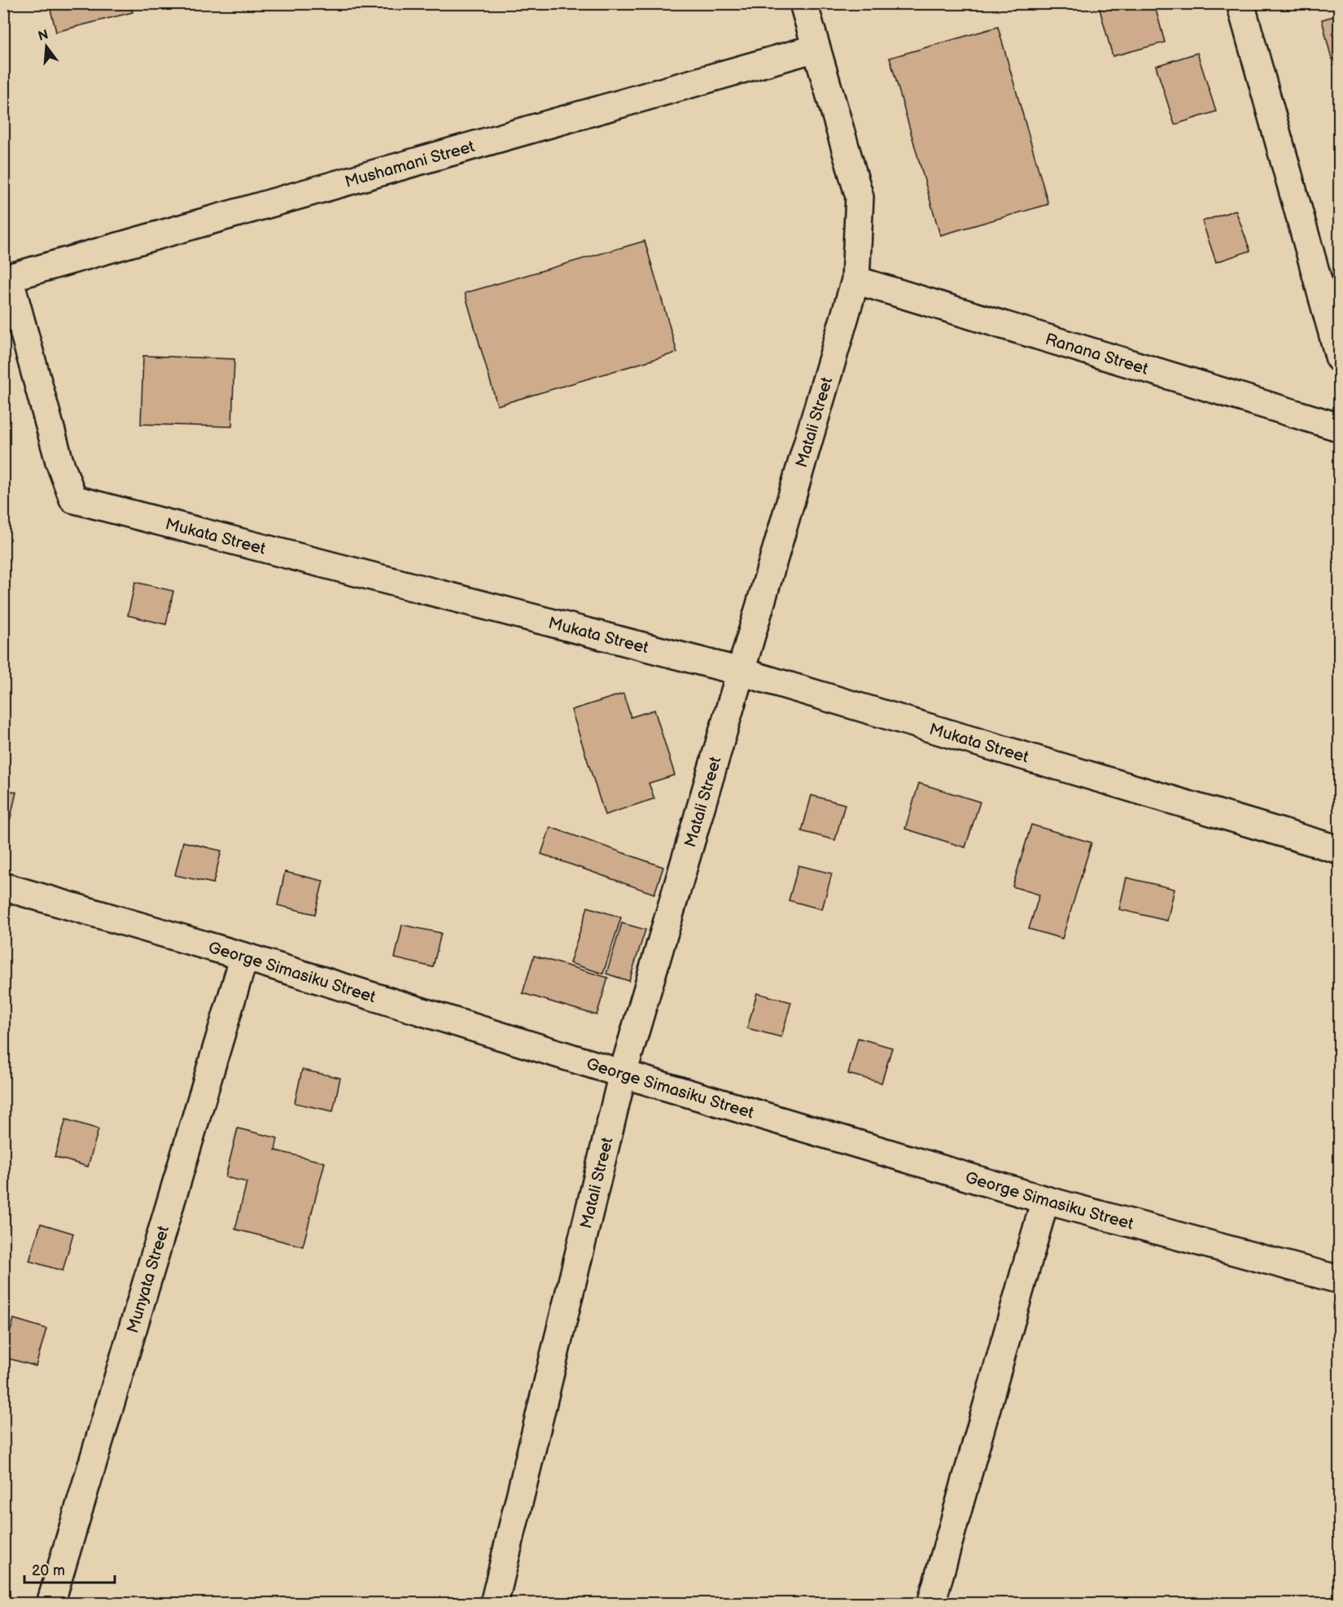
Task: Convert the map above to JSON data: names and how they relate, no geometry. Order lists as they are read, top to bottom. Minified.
{"streets":{"street":["Mushamani Street","Ranana Street","Matali Street","Mukata Street","George Simasiku Street","Munyata Street"]},"crossings":[["Mushamani Street","Matali Street"],["Mushamani Street","Mukata Street"],["Ranana Street","Matali Street"],["Matali Street","Mukata Street"],["Matali Street","George Simasiku Street"],["George Simasiku Street","Munyata Street"]],"scale_bar":"20 m","north":"top"}
